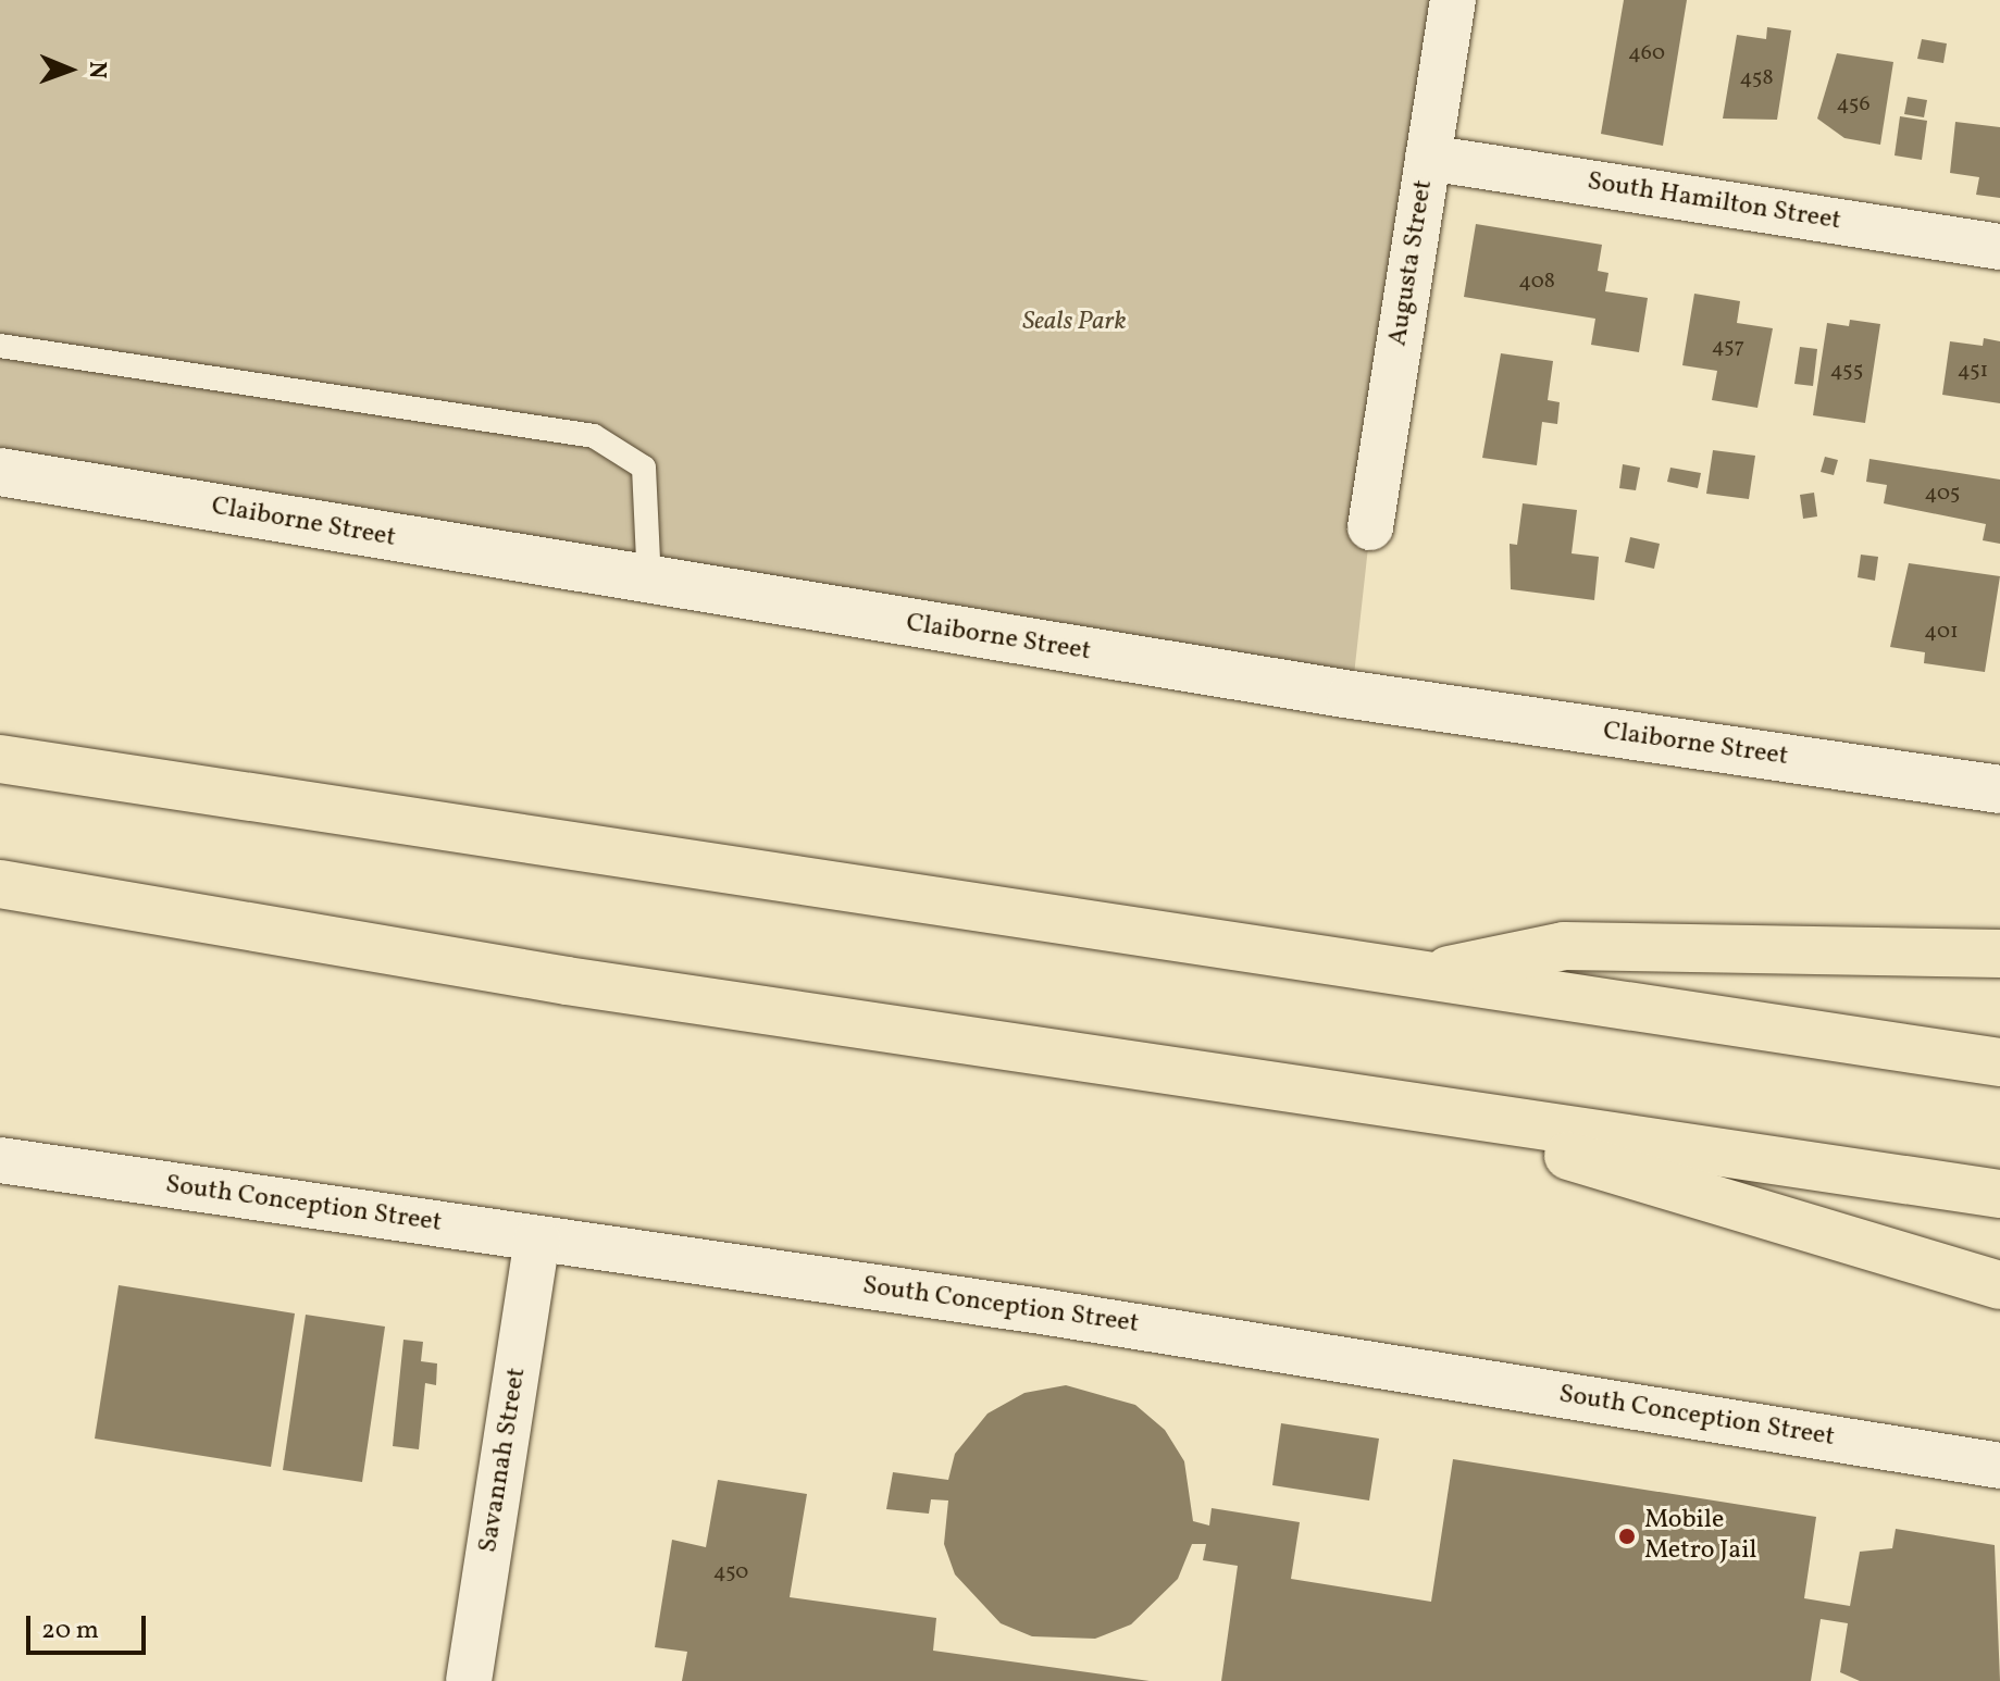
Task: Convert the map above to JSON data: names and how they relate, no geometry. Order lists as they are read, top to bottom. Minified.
{"streets":{"street":["South Hamilton Street","Augusta Street","Claiborne Street","South Conception Street","Savannah Street"]},"crossings":[["South Hamilton Street","Augusta Street"],["South Conception Street","Savannah Street"]],"parks":["Seals Park"],"places":["Mobile Metro Jail"],"house_numbers":["460","458","456","408","457","455","451","405","401","450"],"scale_bar":"20 m","north":"right"}
